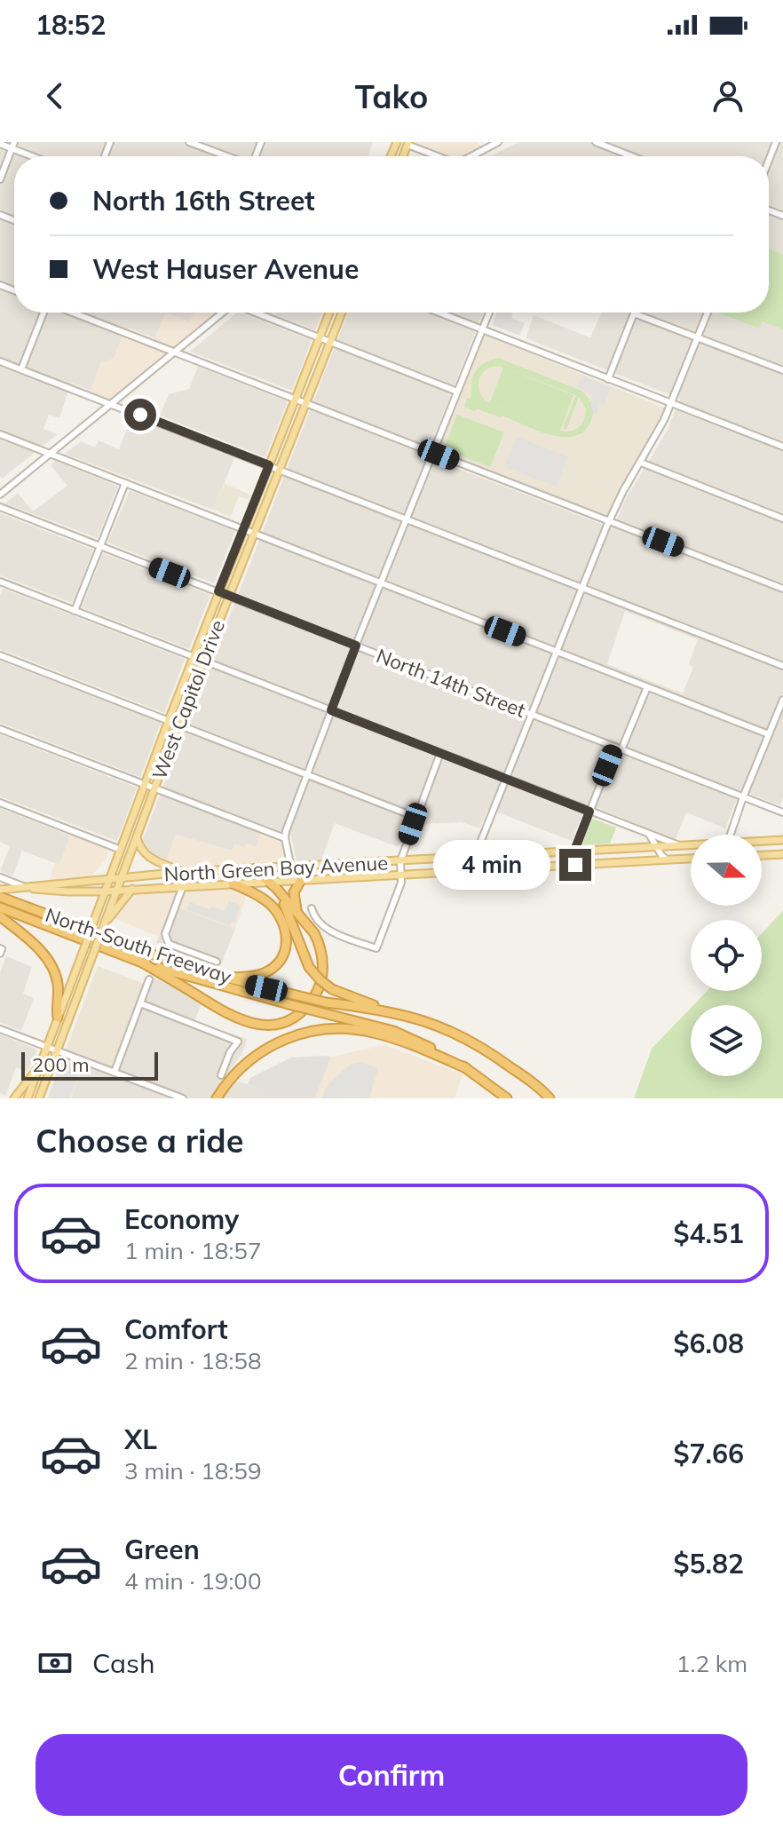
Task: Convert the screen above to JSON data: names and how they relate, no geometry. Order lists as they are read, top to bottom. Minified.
{"streets":{"highway":["North-South Freeway"],"main road":["West Capitol Drive","North Green Bay Avenue"],"street":["North 14th Street"]},"crossings":[["North 14th Street","West Capitol Drive"],["West Capitol Drive","North Green Bay Avenue"]],"scale_bar":"200 m","north":"right","page":{"status":"18:52","header":"Tako","banner":["North 16th Street","West Hauser Avenue"],"bubble":"4 min","scale":"200 m","heading":"Choose a ride","list":[{"name":"Economy","note":"1 min · 18:57","value":"$4.51"},{"name":"Comfort","note":"2 min · 18:58","value":"$6.08"},{"name":"XL","note":"3 min · 18:59","value":"$7.66"},{"name":"Green","note":"4 min · 19:00","value":"$5.82"}],"pay":["Cash","1.2 km"],"buttons":"Confirm"}}
